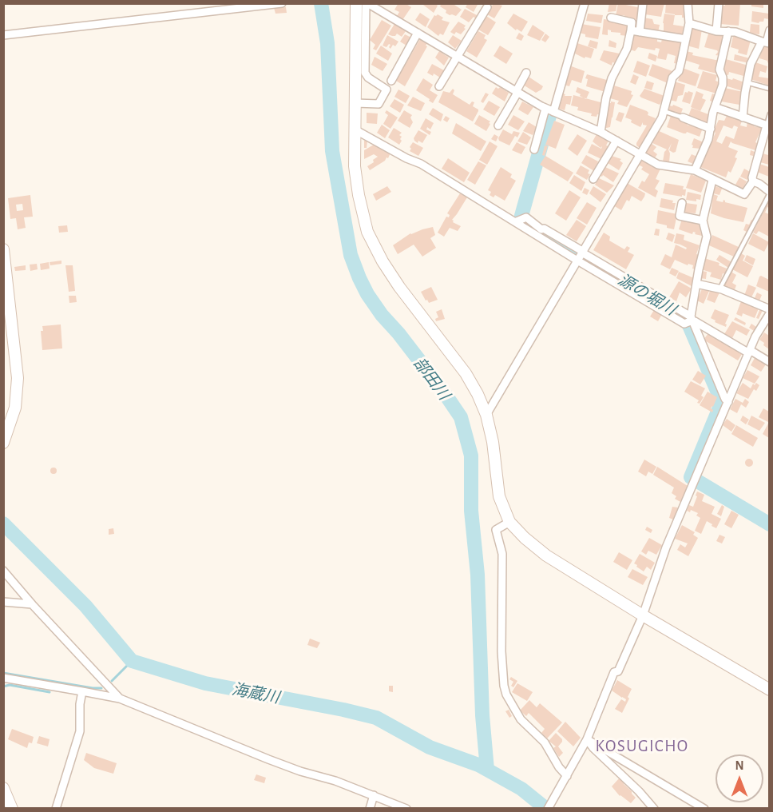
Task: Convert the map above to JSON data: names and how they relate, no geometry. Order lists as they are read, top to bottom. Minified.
{"districts":["KOSUGICHO"],"water":["源の堀川","部田川","海蔵川"],"north":"top"}
